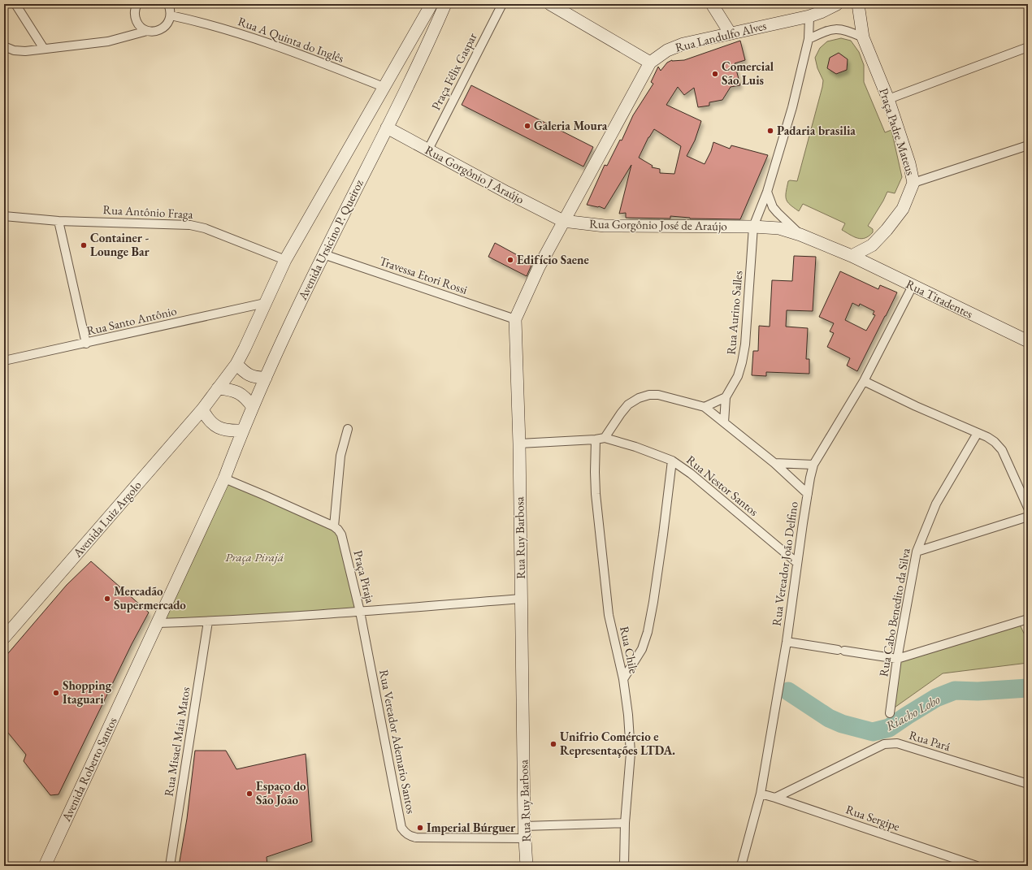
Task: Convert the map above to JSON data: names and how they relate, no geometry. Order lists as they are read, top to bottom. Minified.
{"streets":{"street":["Rua Landulfo Alves","Rua A Quinta do Inglês","Praça Félix Gaspar","Praça Padre Mateus","Rua Gorgônio J Araújo","Rua Antônio Fraga","Rua Gorgônio José de Araújo","Avenida Ursicino P. Queiroz","Travessa Etori Rossi","Rua Tiradentes","Rua Aurino Salles","Rua Santo Antônio","Rua Nestor Santos","Avenida Luiz Argolo","Rua Ruy Barbosa","Rua Vereador João Delfino","Praça Piraja","Rua Cabo Benedito da Silva","Rua Chile","Rua Pará","Rua Misael Maia Matos","Rua Vereador Ademario Santos","Avenida Roberto Santos","Rua Sergipe"]},"crossings":[["Rua Landulfo Alves","Rua Gorgônio J Araújo"],["Rua Landulfo Alves","Rua Gorgônio José de Araújo"],["Rua Landulfo Alves","Rua Ruy Barbosa"],["Rua A Quinta do Inglês","Avenida Ursicino P. Queiroz"],["Praça Félix Gaspar","Rua Gorgônio J Araújo"],["Praça Padre Mateus","Rua Tiradentes"],["Rua Gorgônio J Araújo","Rua Gorgônio José de Araújo"],["Rua Gorgônio J Araújo","Avenida Ursicino P. Queiroz"],["Rua Gorgônio J Araújo","Rua Ruy Barbosa"],["Rua Antônio Fraga","Avenida Ursicino P. Queiroz"],["Rua Gorgônio José de Araújo","Rua Aurino Salles"],["Rua Gorgônio José de Araújo","Rua Ruy Barbosa"],["Avenida Ursicino P. Queiroz","Travessa Etori Rossi"],["Avenida Ursicino P. Queiroz","Rua Santo Antônio"],["Avenida Ursicino P. Queiroz","Avenida Luiz Argolo"],["Avenida Ursicino P. Queiroz","Avenida Roberto Santos"],["Travessa Etori Rossi","Rua Ruy Barbosa"],["Rua Tiradentes","Rua Vereador João Delfino"],["Rua Nestor Santos","Rua Vereador João Delfino"],["Rua Ruy Barbosa","Rua Vereador Ademario Santos"],["Rua Vereador João Delfino","Rua Sergipe"],["Praça Piraja","Rua Misael Maia Matos"],["Praça Piraja","Rua Vereador Ademario Santos"],["Praça Piraja","Avenida Roberto Santos"],["Rua Pará","Rua Sergipe"]],"water":["Riacho Lobo"],"parks":["Praça Pirajá"],"places":["Comercial São Luis","Galeria Moura","Padaria brasilia","Container - Lounge Bar","Edifício Saene","Mercadão Supermercado","Shopping Itaguari","Unifrio Comércio e Representações LTDA.","Espaço do São João","Imperial Búrguer"]}
